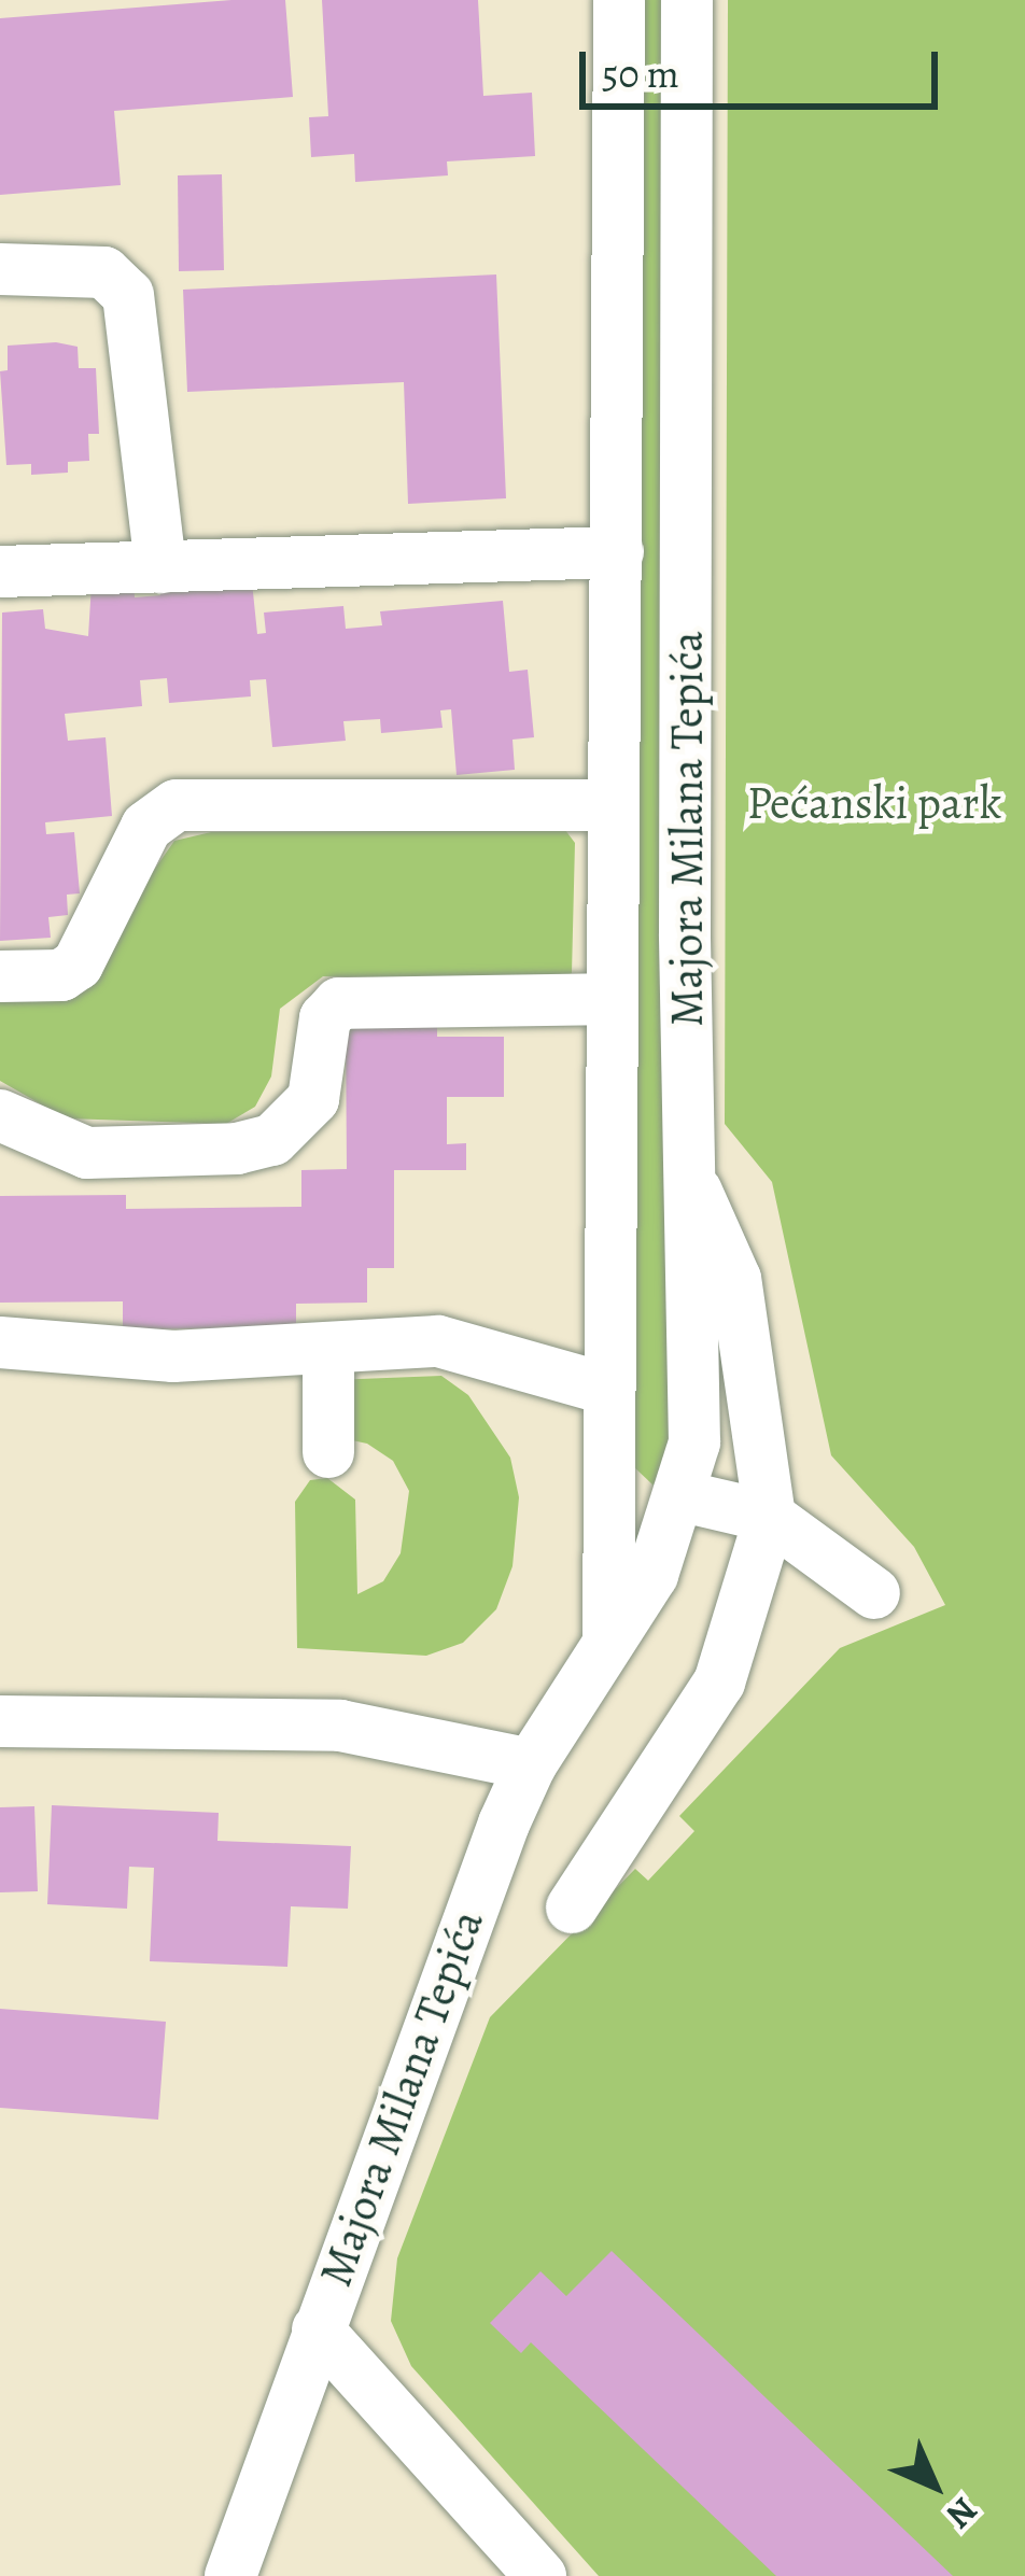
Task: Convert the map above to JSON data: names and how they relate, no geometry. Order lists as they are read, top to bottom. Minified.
{"streets":{"street":["Majora Milana Tepića"]},"parks":["Pećanski park"],"scale_bar":"50 m","north":"bottom right"}
